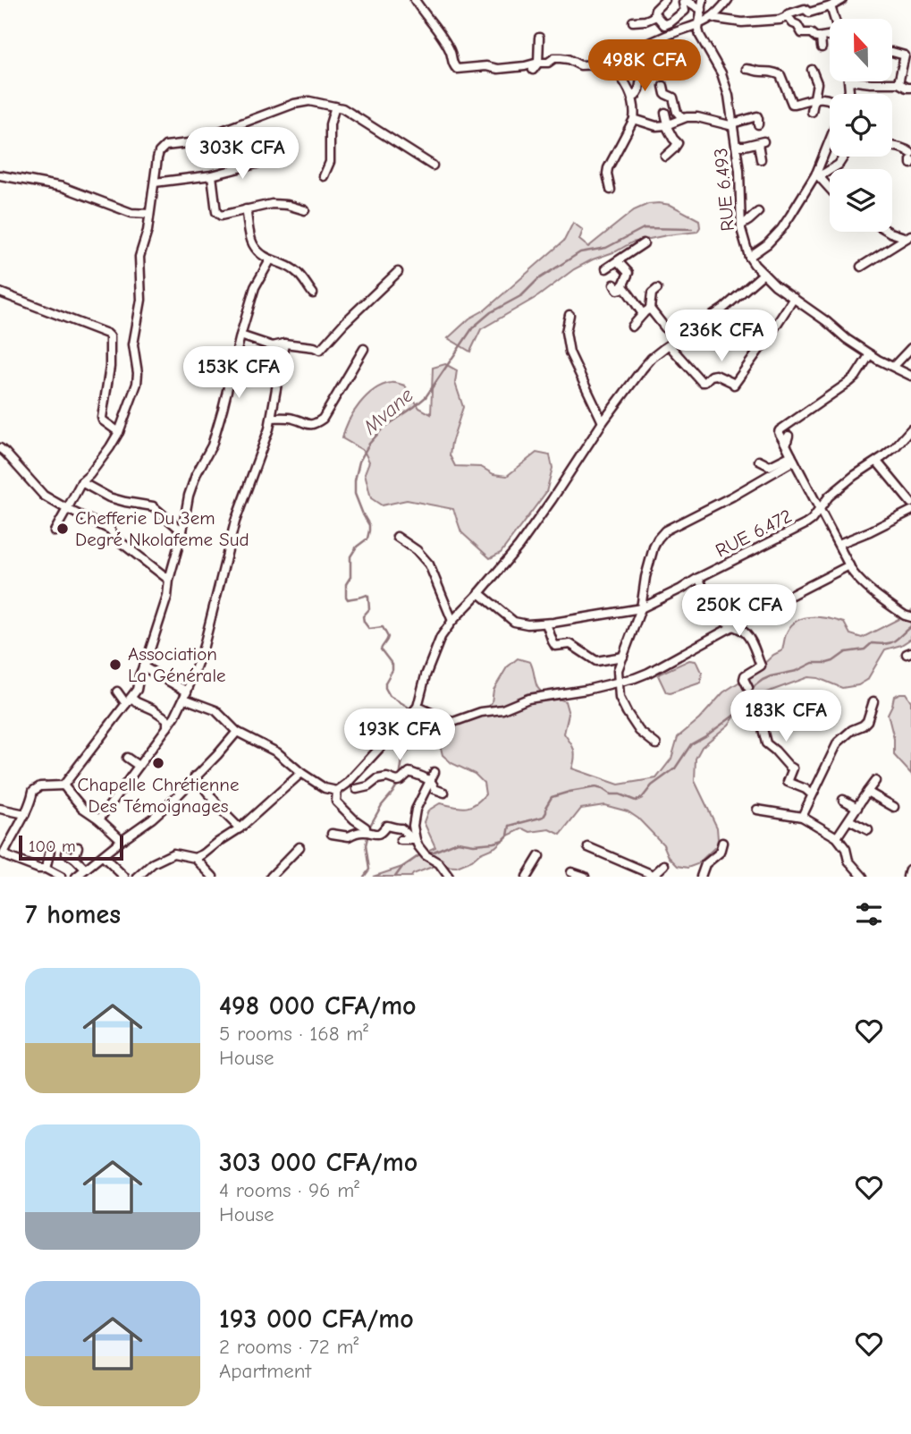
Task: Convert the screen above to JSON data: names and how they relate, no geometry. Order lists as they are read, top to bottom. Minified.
{"streets":{"street":["RUE 6.493","RUE 6.472"]},"water":["Mvane"],"places":["Chefferie Du 3em Degré Nkolafeme Sud","Association La Générale","Chapelle Chrétienne Des Témoignages"],"scale_bar":"100 m","north":"top","page":{"price":["498K CFA","303K CFA","236K CFA","153K CFA","250K CFA","183K CFA","193K CFA"],"scale":"100 m","heading":"7 homes","list":[{"name":"498 000 CFA/mo","note":"5 rooms · 168 m² · House"},{"name":"303 000 CFA/mo","note":"4 rooms · 96 m² · House"},{"name":"193 000 CFA/mo","note":"2 rooms · 72 m² · Apartment"}]}}
